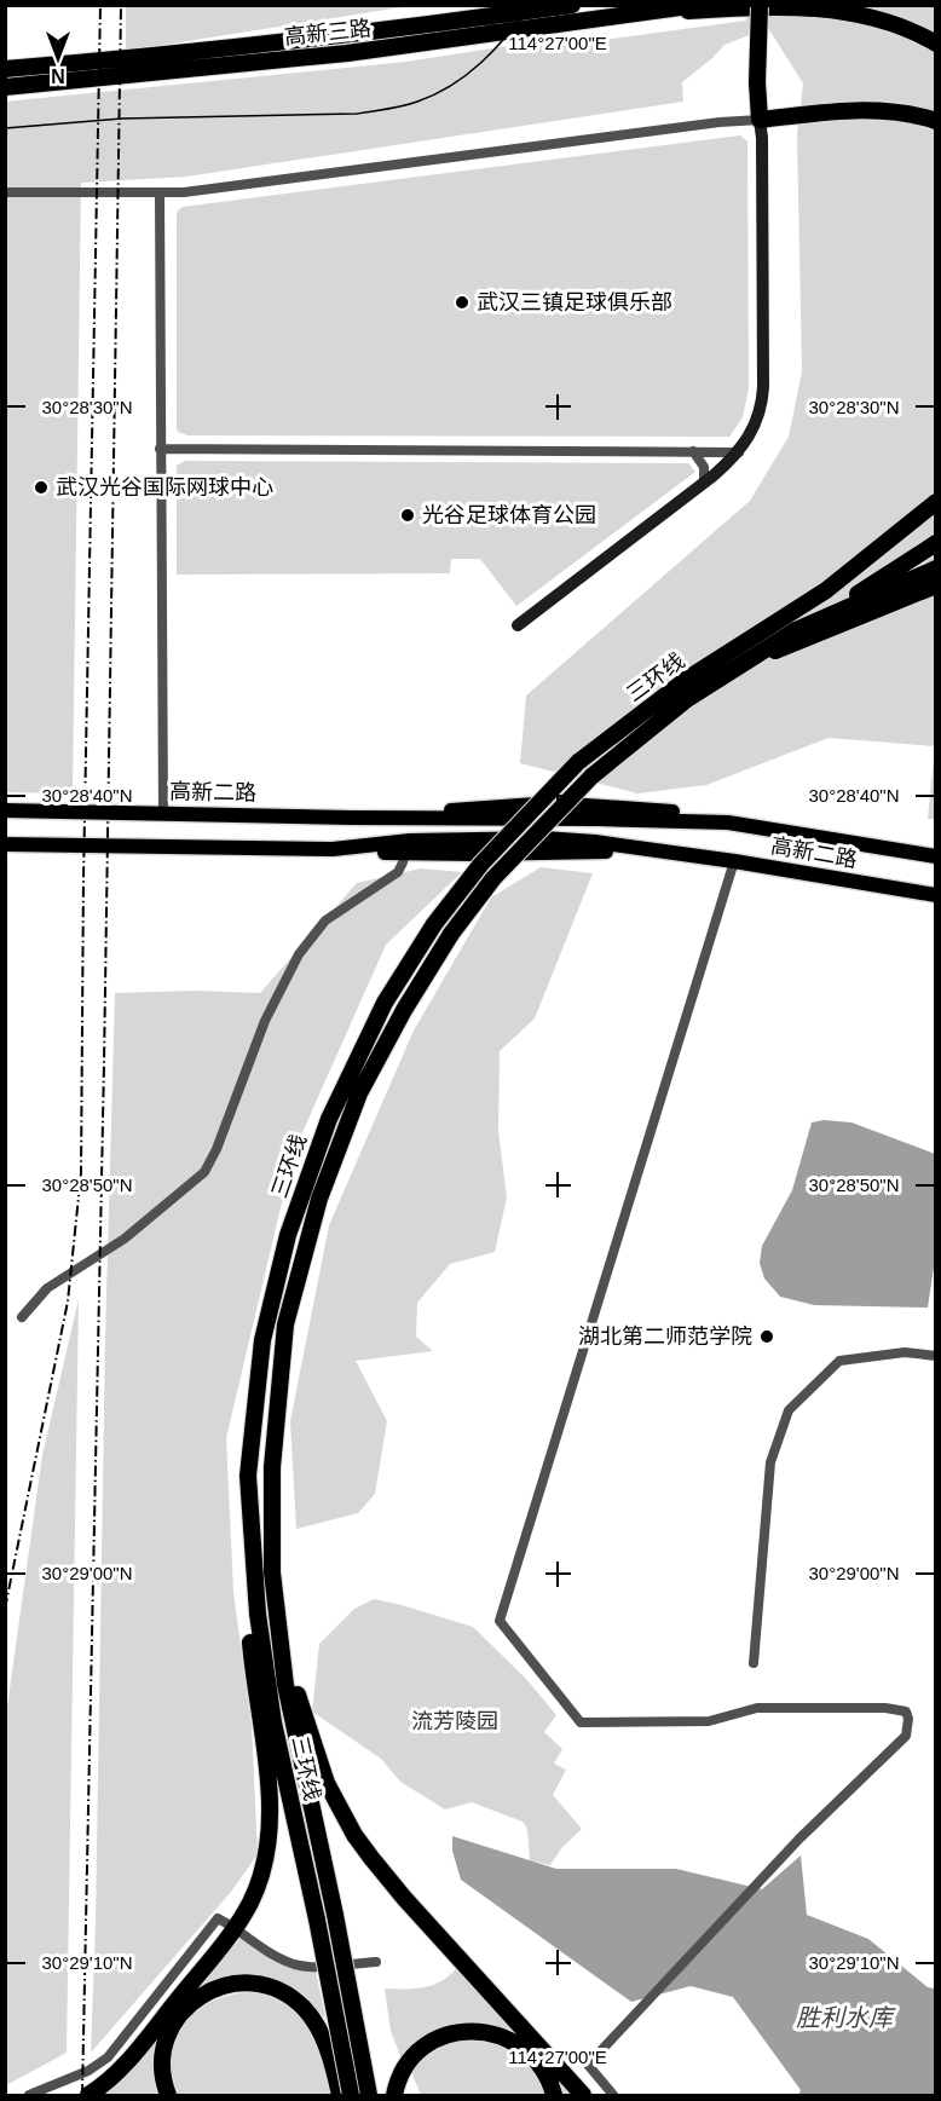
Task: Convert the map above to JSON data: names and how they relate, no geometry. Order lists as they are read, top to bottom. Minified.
{"streets":{"highway":["高新三路","三环线"],"main road":["高新二路"]},"water":["胜利水库"],"parks":["流芳陵园"],"places":["武汉三镇足球俱乐部","武汉光谷国际网球中心","光谷足球体育公园","湖北第二师范学院"],"north":"bottom","coordinates":["114°27'00\"E","30°28'30\"N","30°28'40\"N","30°28'50\"N","30°29'00\"N","30°29'10\"N"]}
